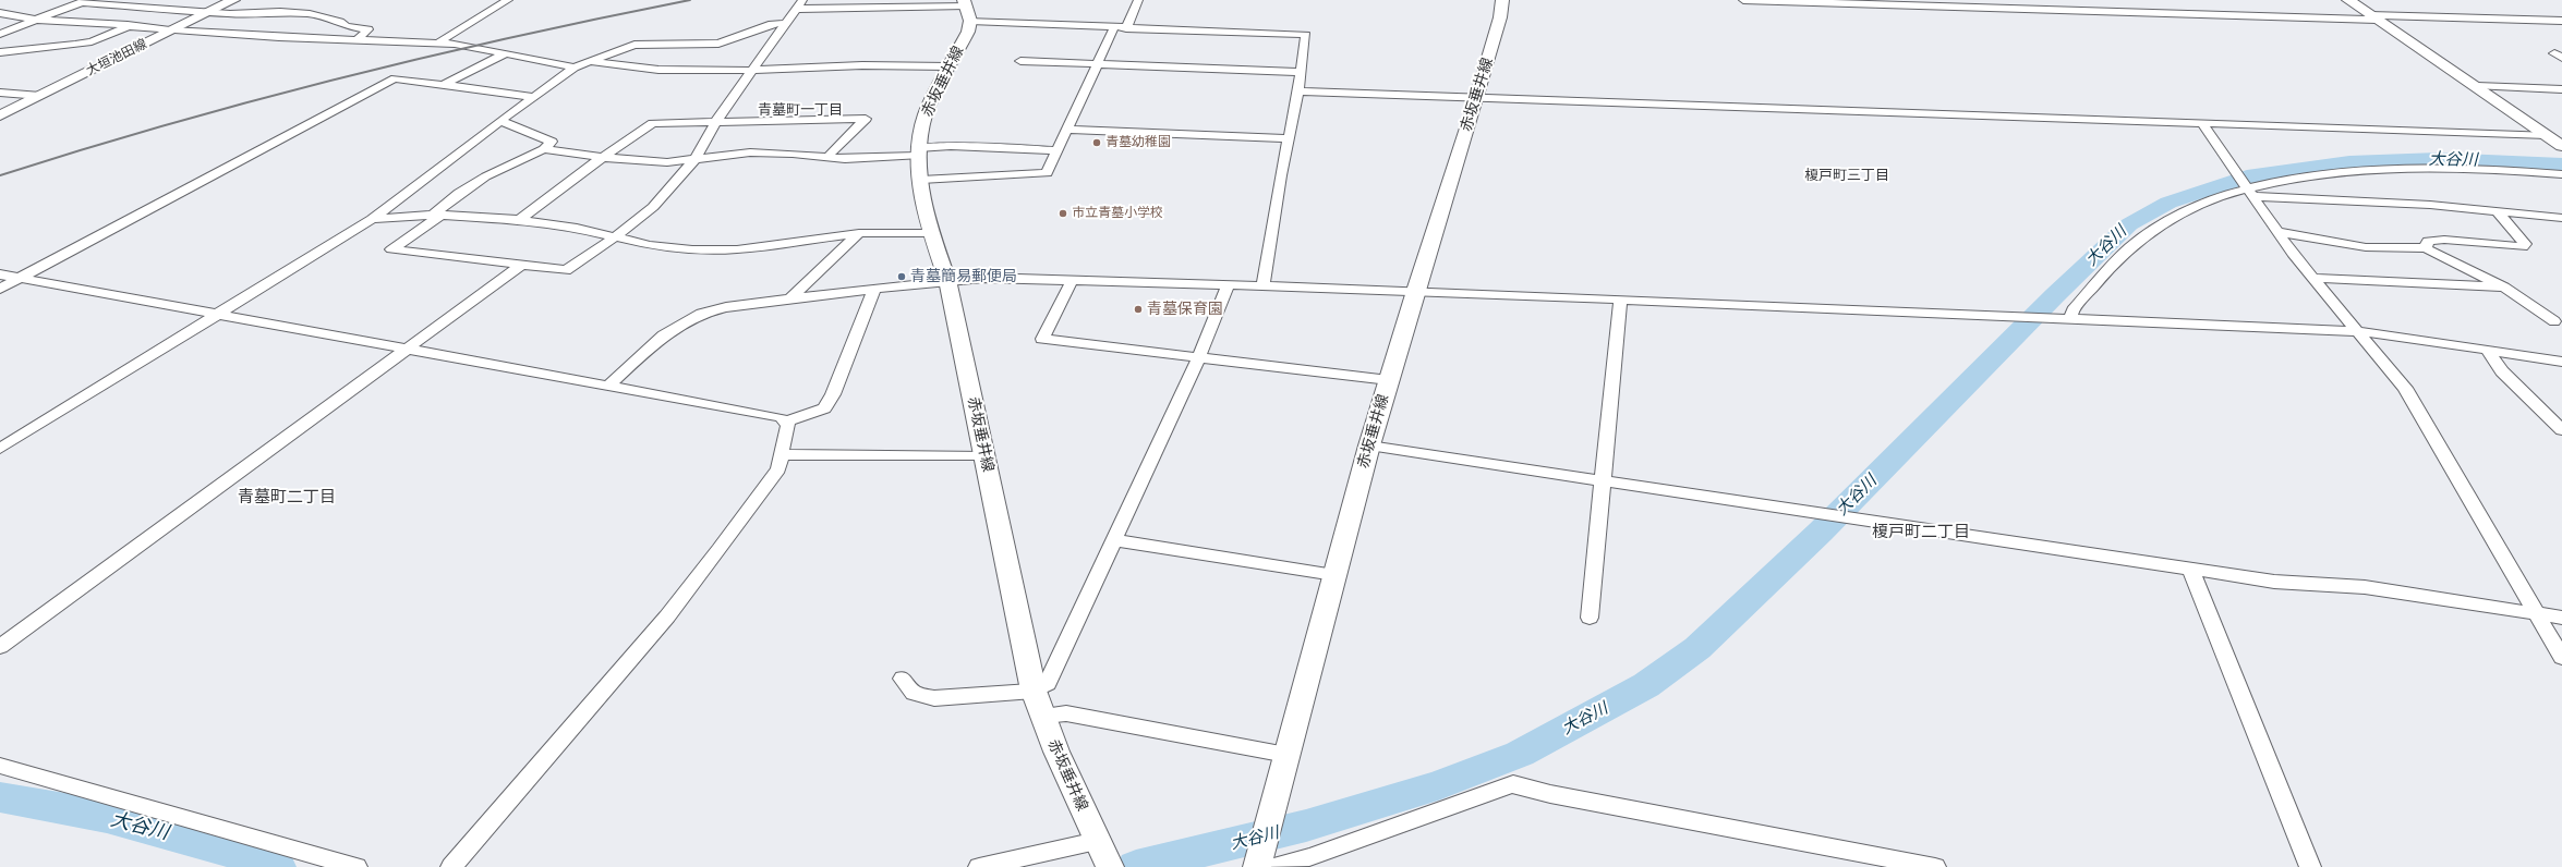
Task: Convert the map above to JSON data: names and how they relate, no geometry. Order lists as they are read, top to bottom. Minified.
{"streets":{"main road":["大垣池田線","赤坂垂井線"]},"districts":["青墓町一丁目","榎戸町三丁目","青墓町二丁目","榎戸町二丁目"],"water":["大谷川"],"places":["青墓幼稚園","市立青墓小学校","青墓簡易郵便局","青墓保育園"]}
